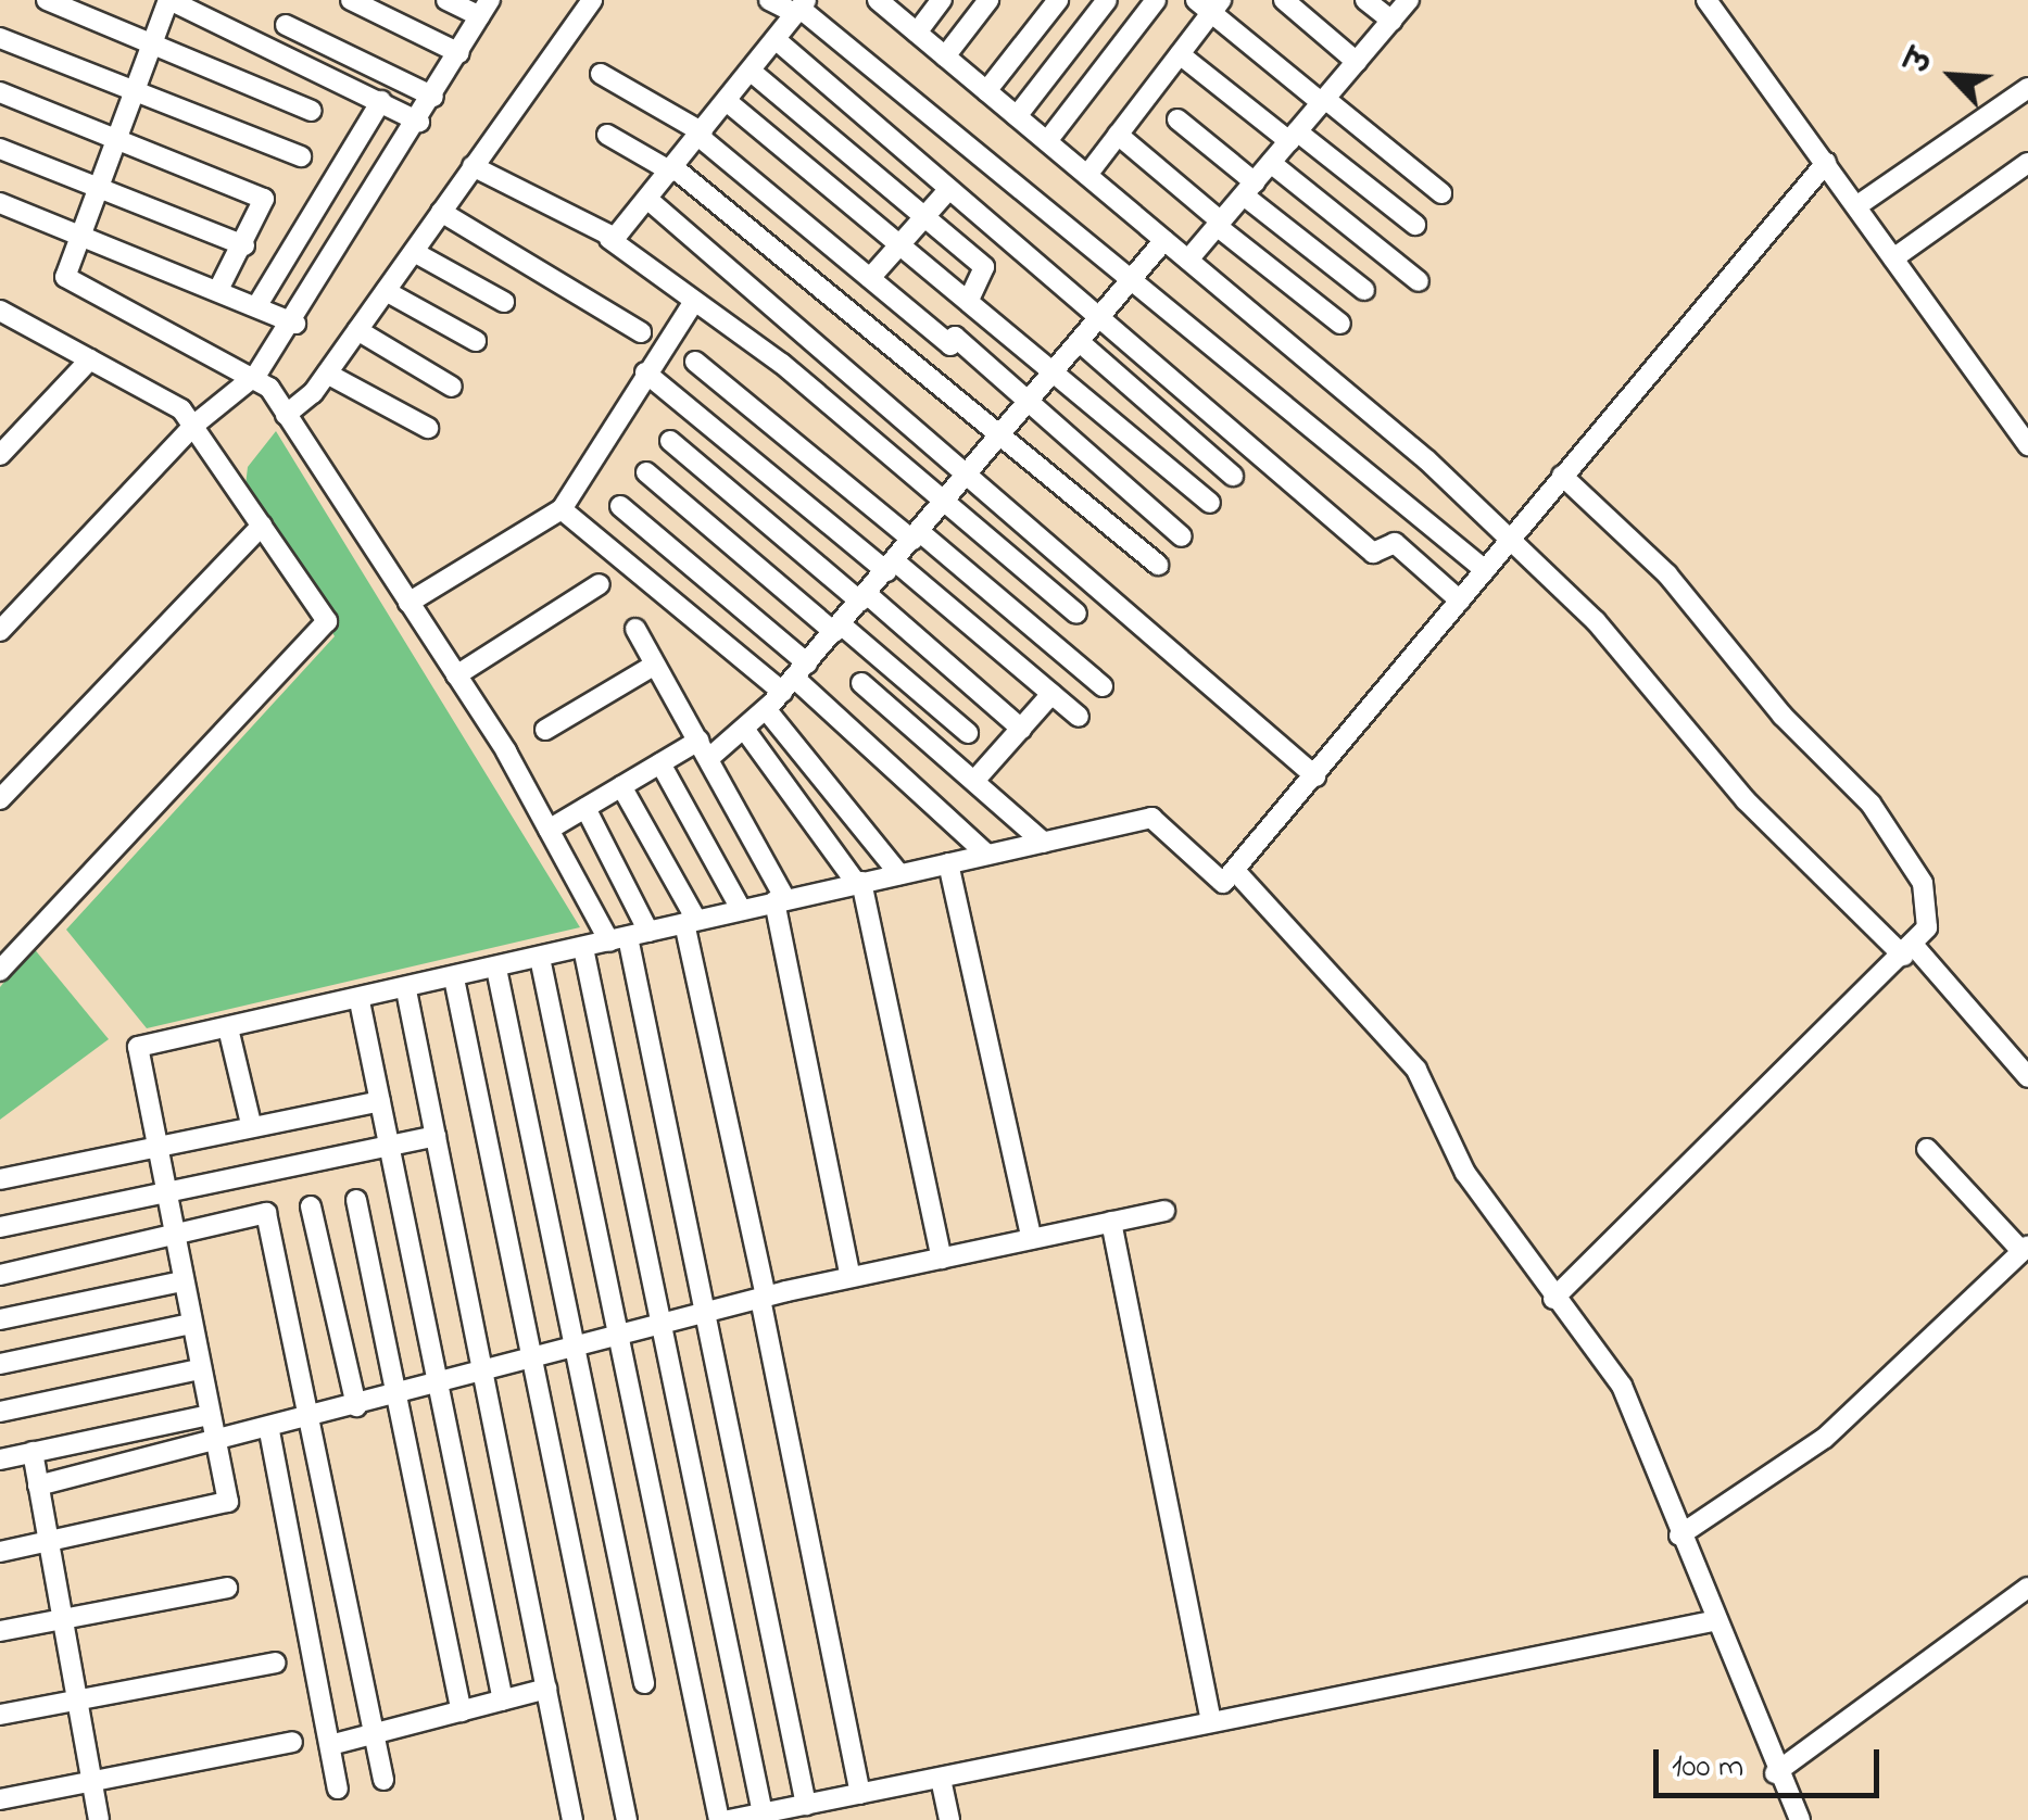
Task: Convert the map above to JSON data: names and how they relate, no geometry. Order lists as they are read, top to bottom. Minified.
{"scale_bar":"100 m","north":"top left"}
